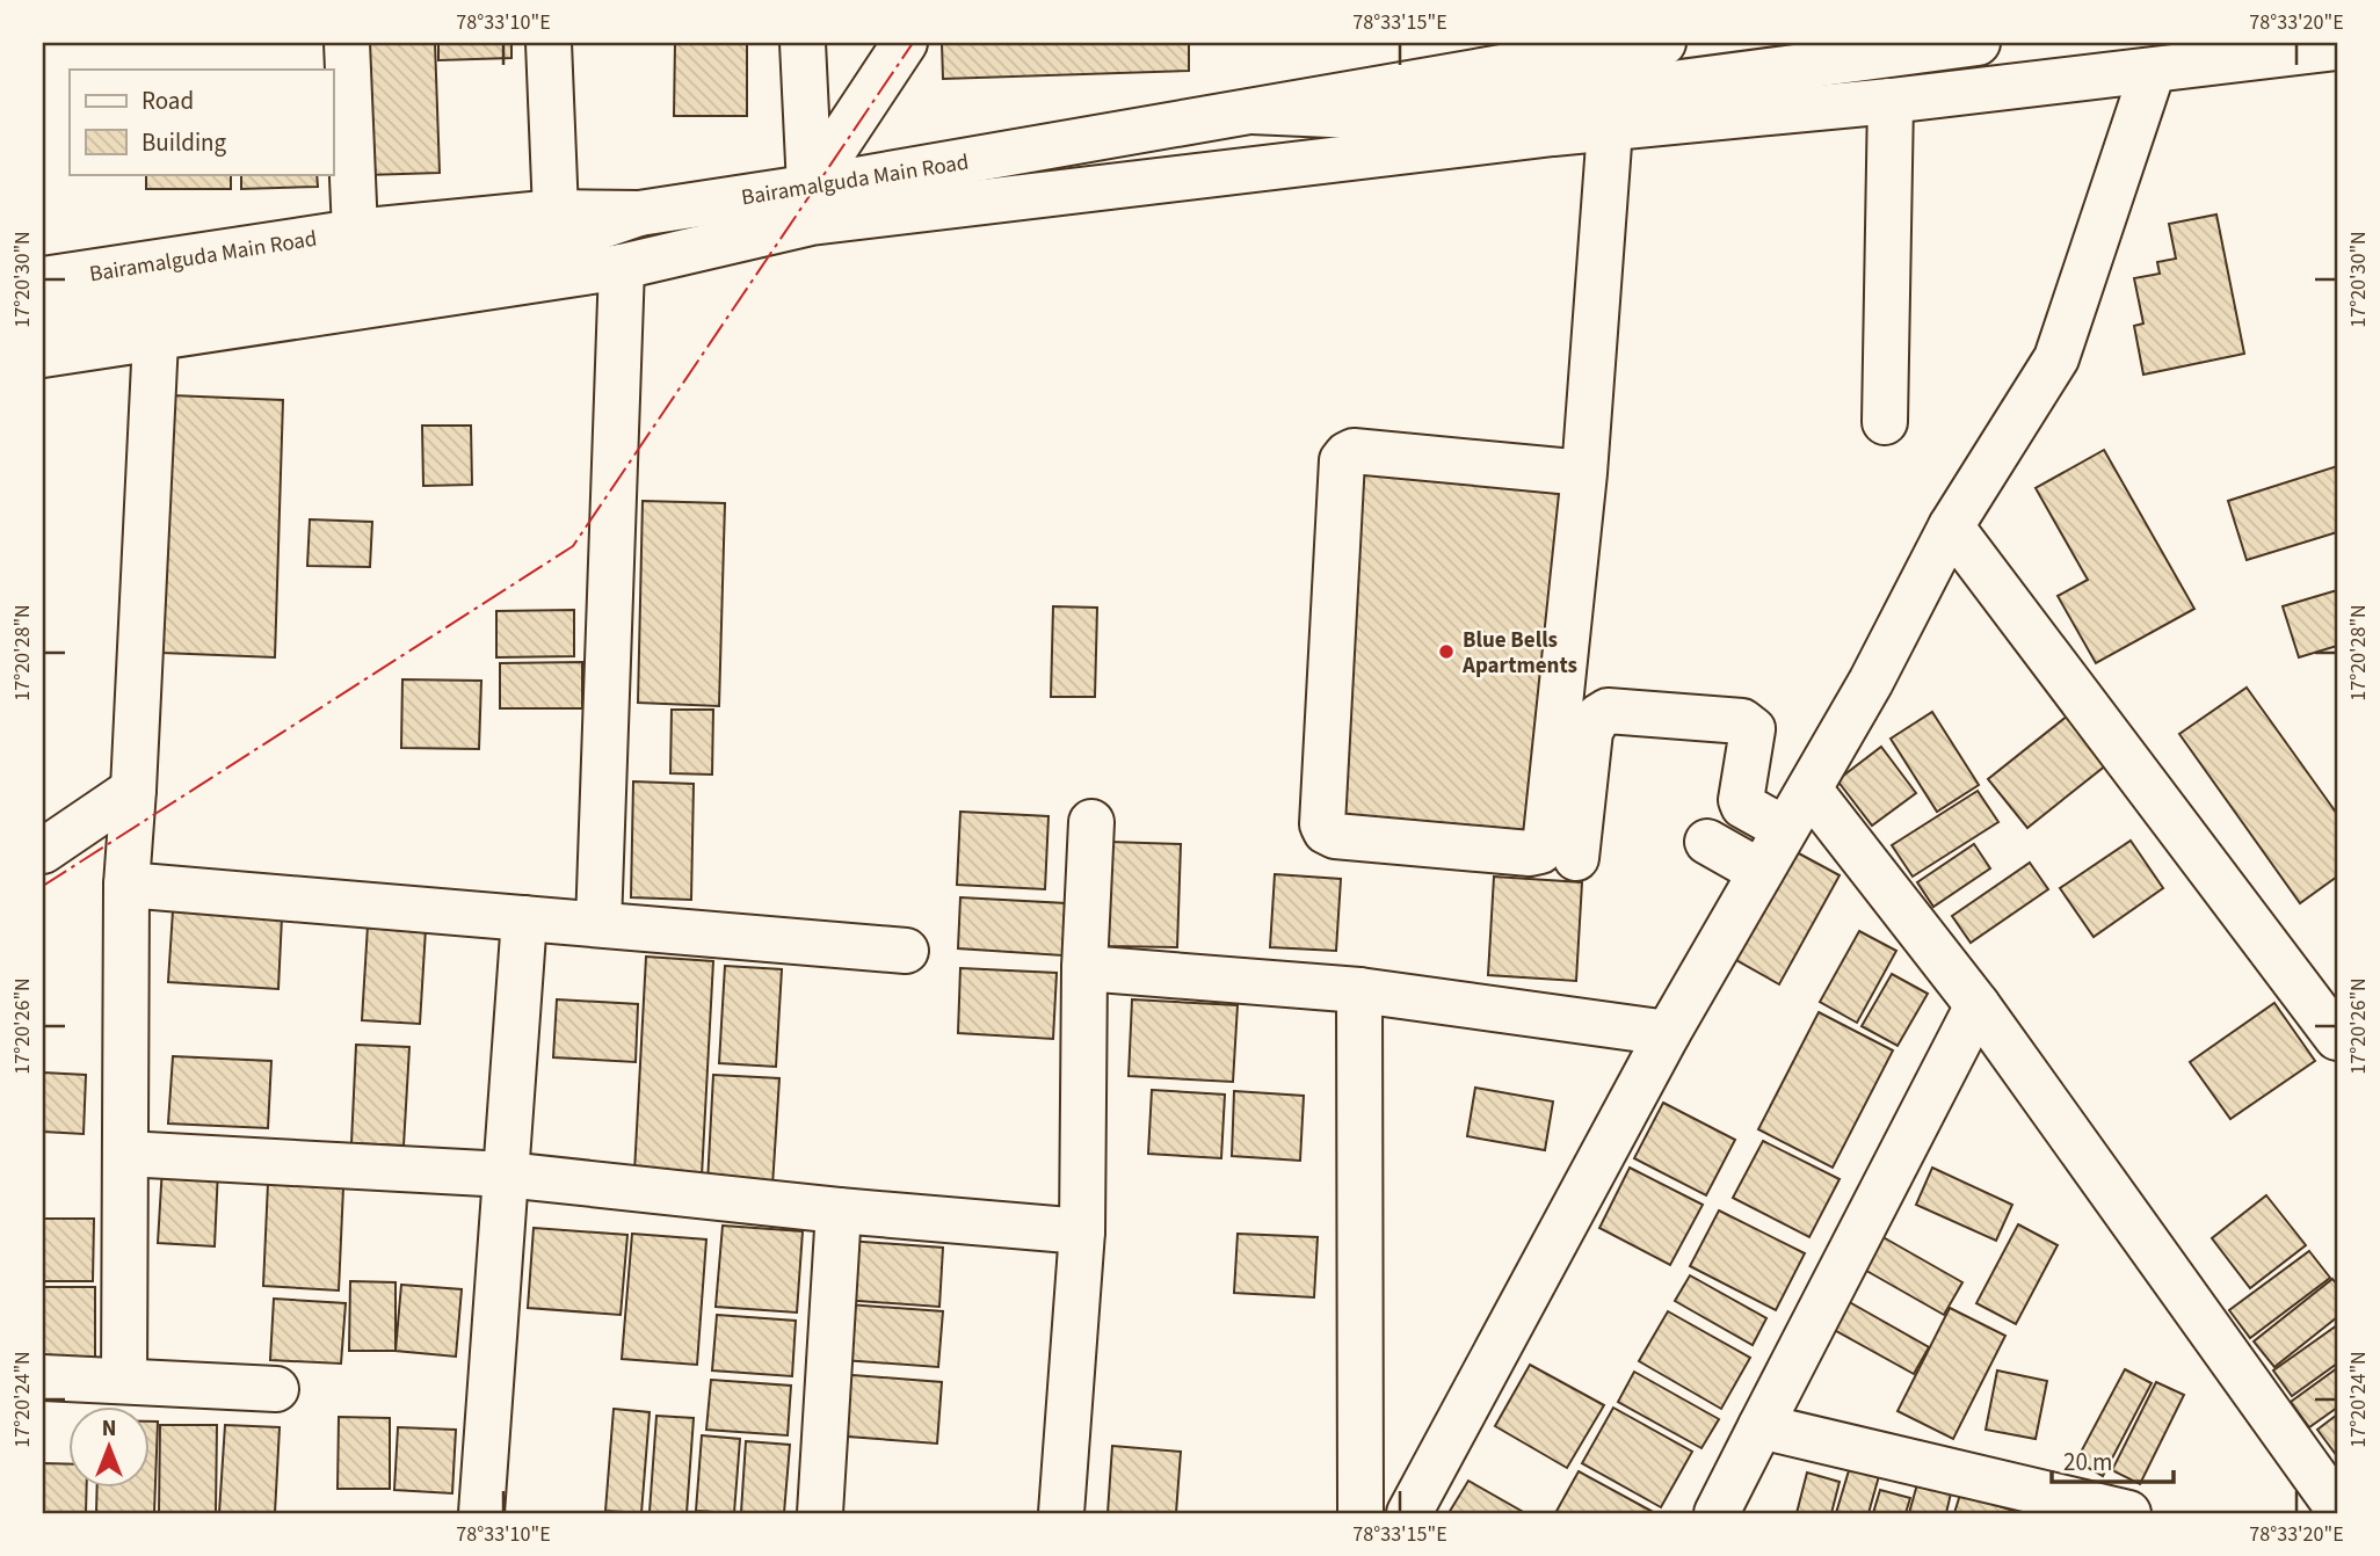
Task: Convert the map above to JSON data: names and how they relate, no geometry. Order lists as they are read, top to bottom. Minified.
{"streets":{"main road":["Bairamalguda Main Road"]},"places":["Blue Bells Apartments"],"legend":["Road","Building"],"scale_bar":"20 m","north":"top","coordinates":["78°33'10\"E","78°33'15\"E","78°33'20\"E","17°20'30\"N","17°20'28\"N","17°20'26\"N","17°20'24\"N"]}
